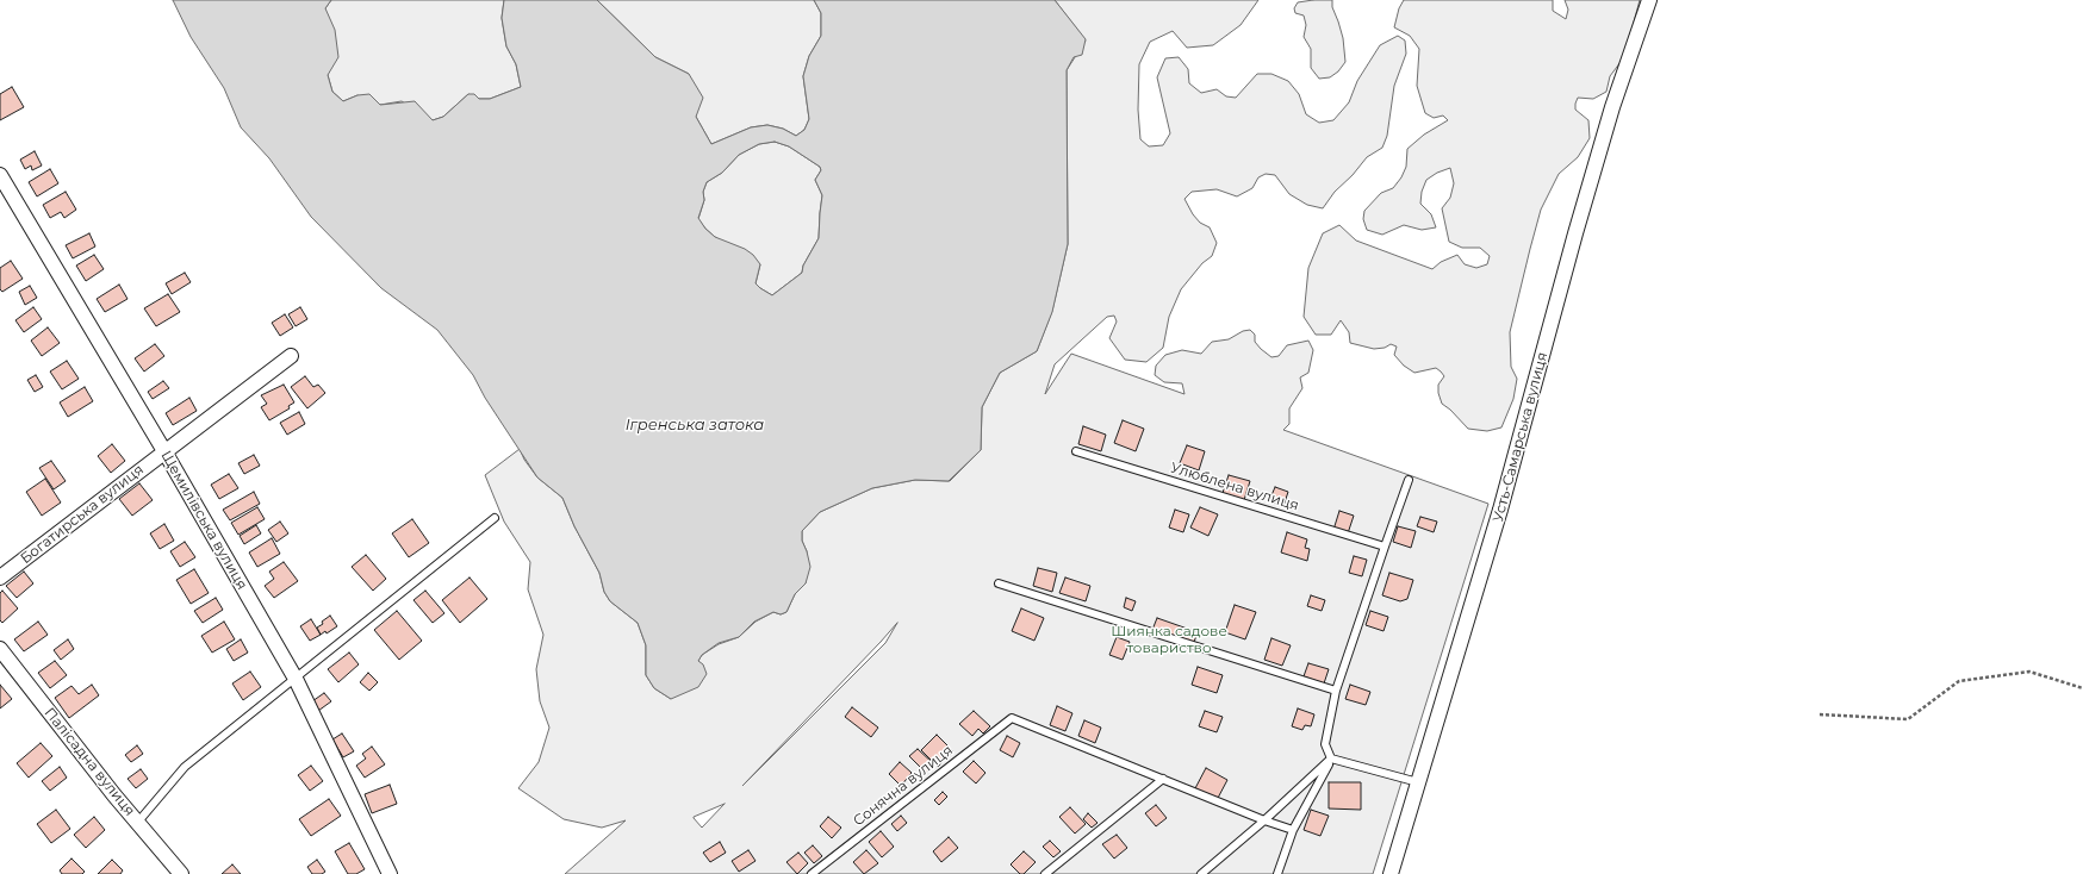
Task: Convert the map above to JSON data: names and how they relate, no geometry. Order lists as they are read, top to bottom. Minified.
{"streets":{"street":["Усть-Самарська вулиця","Богатирська вулиця","Щемилівська вулиця","Палісадна вулиця"],"lane":["Улюблена вулиця","Сонячна вулиця"]},"crossings":[["Богатирська вулиця","Щемилівська вулиця"]],"water":["Ігренська затока"],"parks":["Шиянка садове товариство"]}
